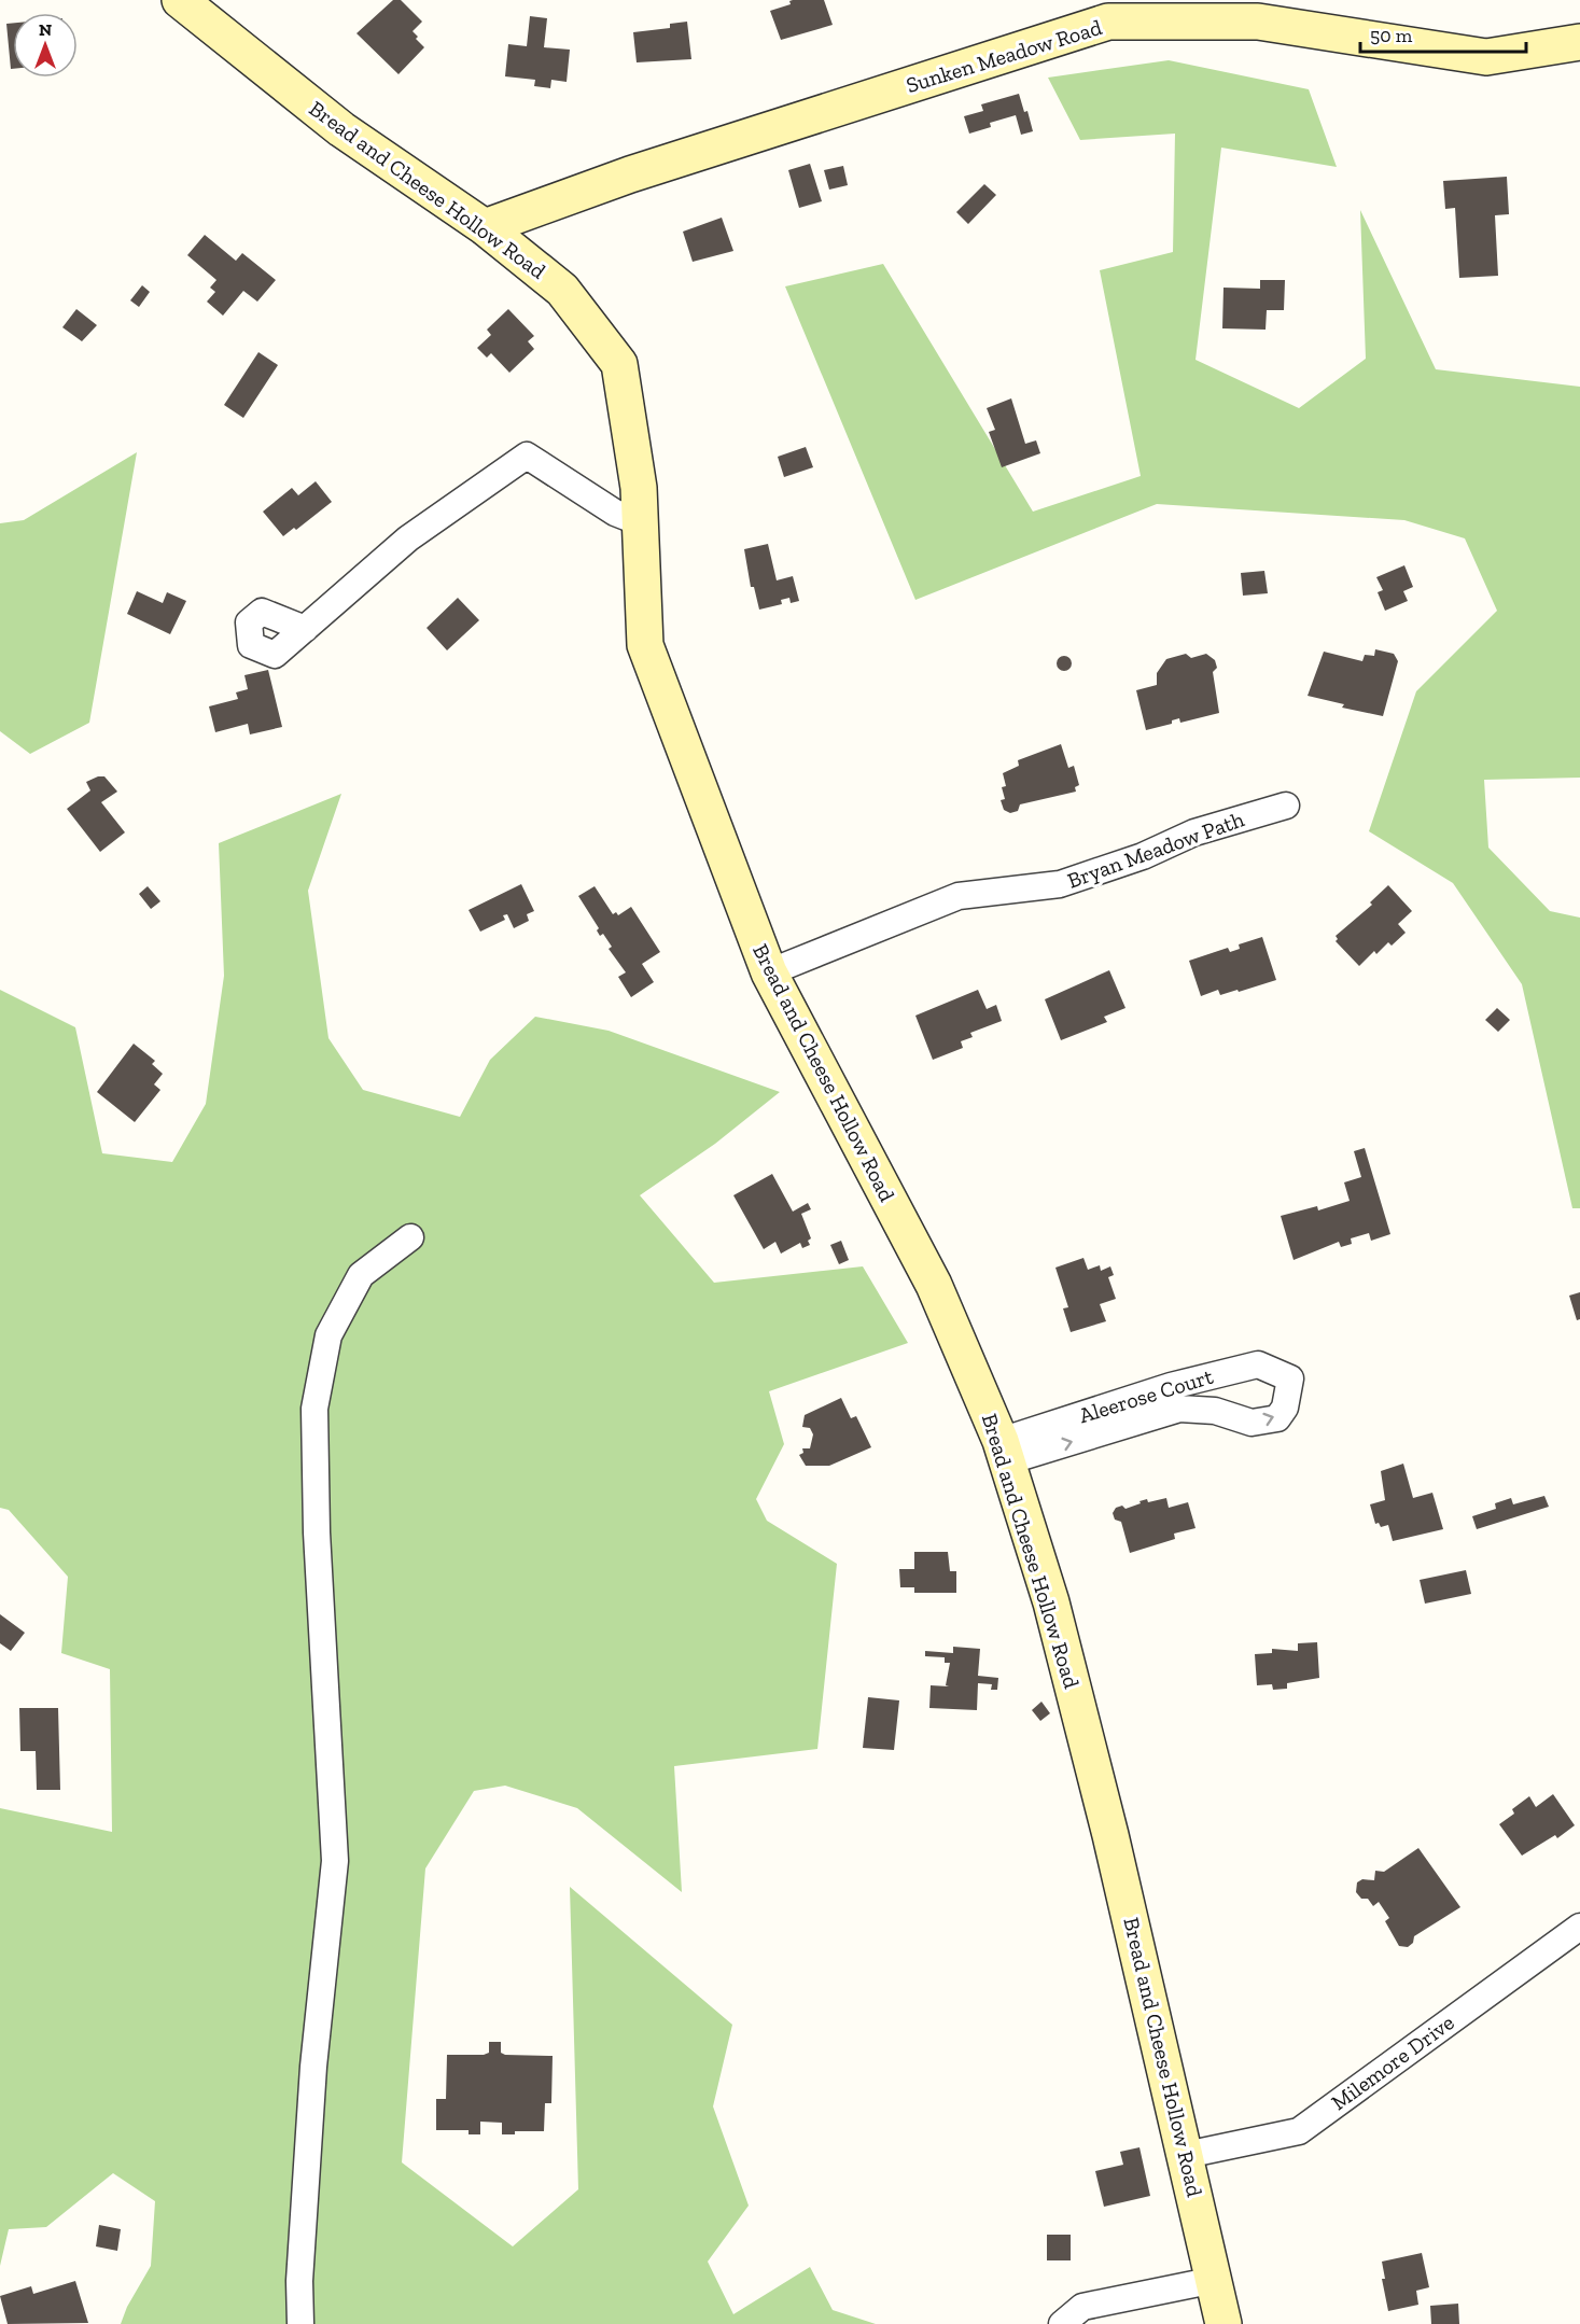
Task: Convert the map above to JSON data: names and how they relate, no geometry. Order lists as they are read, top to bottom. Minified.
{"streets":{"main road":["Sunken Meadow Road","Bread and Cheese Hollow Road"],"street":["Bryan Meadow Path","Aleerose Court","Milemore Drive"]},"crossings":[["Sunken Meadow Road","Bread and Cheese Hollow Road"],["Bread and Cheese Hollow Road","Bryan Meadow Path"],["Bread and Cheese Hollow Road","Aleerose Court"],["Bread and Cheese Hollow Road","Milemore Drive"]],"scale_bar":"50 m","north":"top"}
